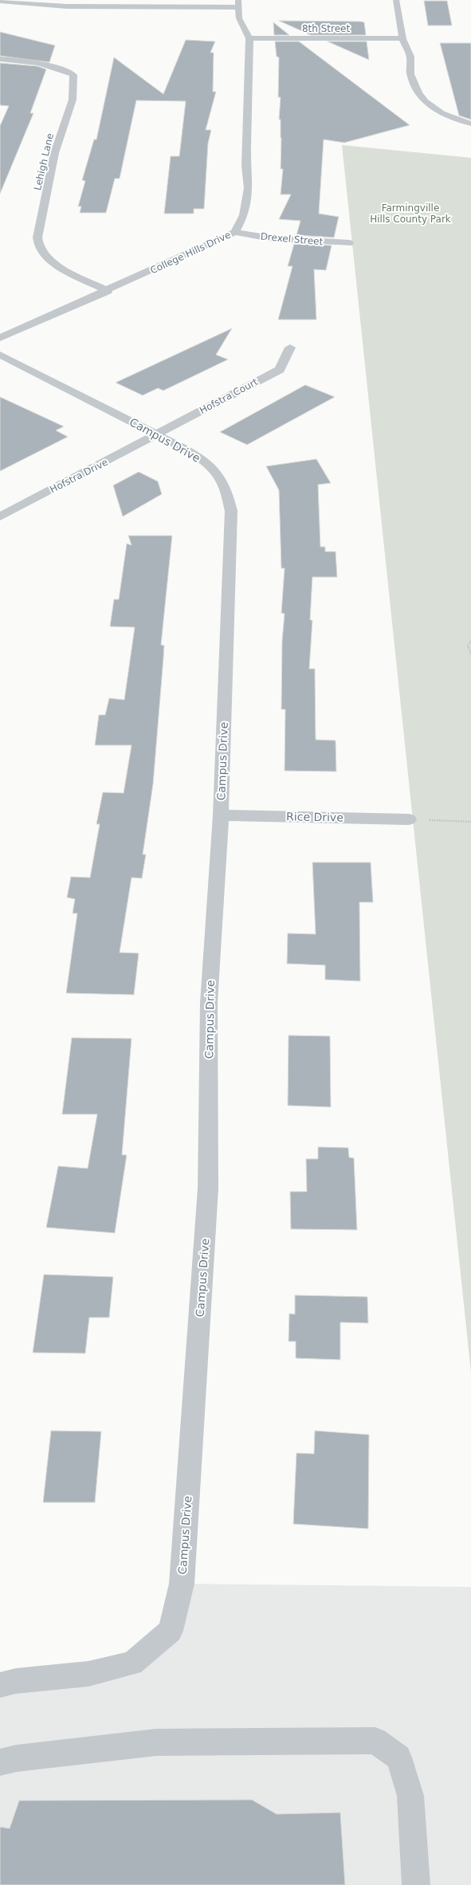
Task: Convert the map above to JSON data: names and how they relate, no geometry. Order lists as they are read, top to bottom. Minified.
{"streets":{"street":["8th Street","Lehigh Lane","Drexel Street","College Hills Drive","Hofstra Court","Campus Drive","Hofstra Drive","Rice Drive"]},"crossings":[["8th Street","College Hills Drive"],["Lehigh Lane","College Hills Drive"],["Drexel Street","College Hills Drive"],["Hofstra Court","Campus Drive"],["Hofstra Court","Hofstra Drive"],["Campus Drive","Hofstra Drive"],["Campus Drive","Rice Drive"]],"parks":["Farmingville Hills County Park"]}
